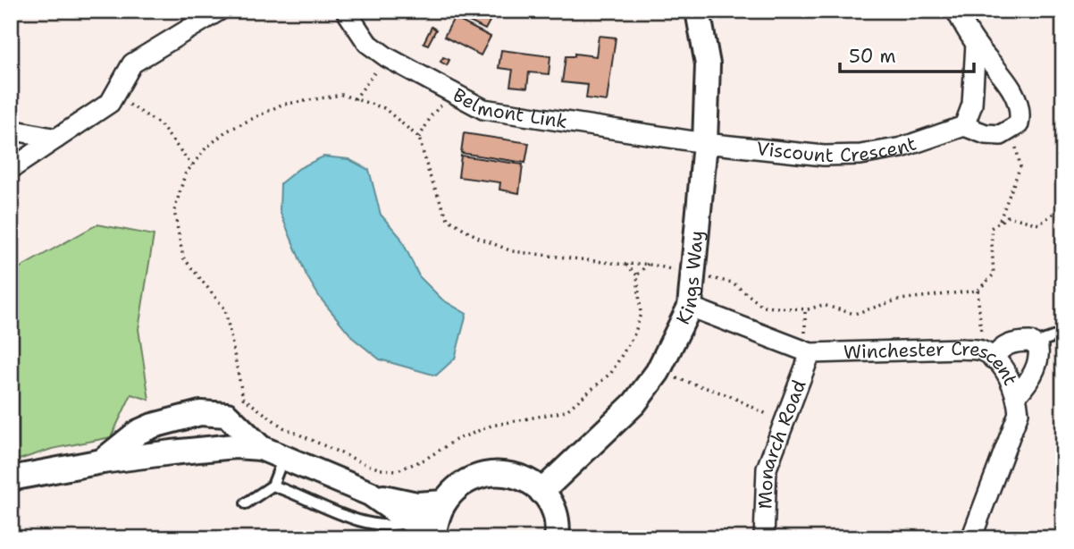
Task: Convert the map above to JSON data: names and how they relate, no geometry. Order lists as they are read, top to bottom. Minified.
{"streets":{"street":["Belmont Link","Viscount Crescent","Kings Way","Winchester Crescent","Monarch Road"]},"crossings":[["Belmont Link","Viscount Crescent"],["Belmont Link","Kings Way"],["Viscount Crescent","Kings Way"],["Kings Way","Winchester Crescent"],["Winchester Crescent","Monarch Road"]],"scale_bar":"50 m"}
